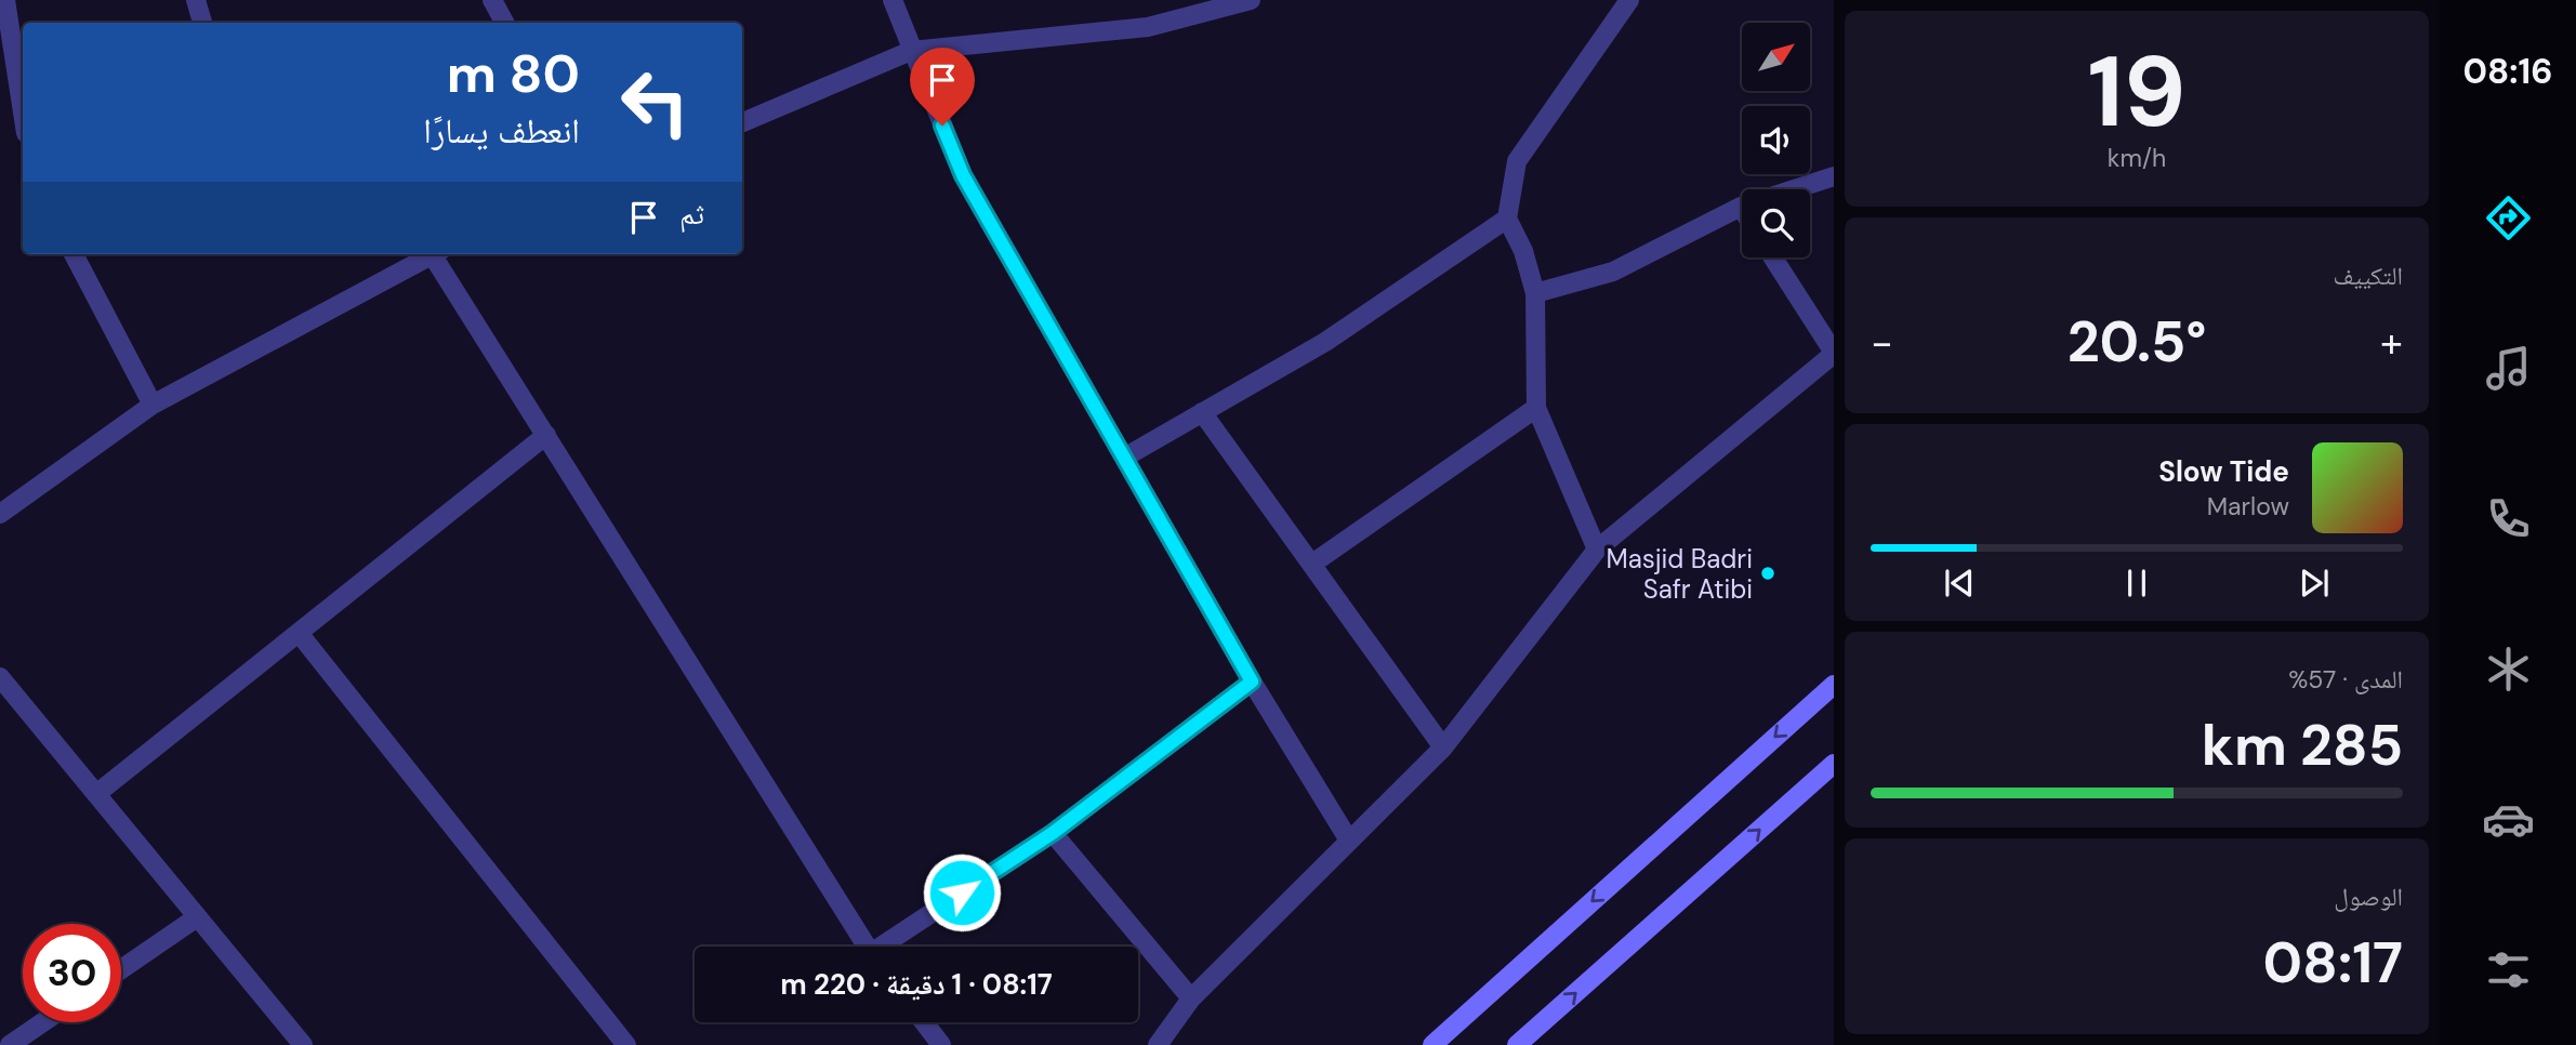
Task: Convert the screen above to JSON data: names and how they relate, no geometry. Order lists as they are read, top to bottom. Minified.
{"places":["Masjid Badri Safr Atibi"],"north":"top right","page":{"tabs":"08:16","tile":[["19","km/h"],"التكييف",["المدى · 57%","285 km"],["الوصول","08:17"]],"turn":["80 m","انعطف يسارًا"],"then":"ثم","heat":["−","20.5°","+"],"song":["Slow Tide","Marlow"],"limit":"30","trip":"08:17 · 1 دقيقة · 220 m"}}
